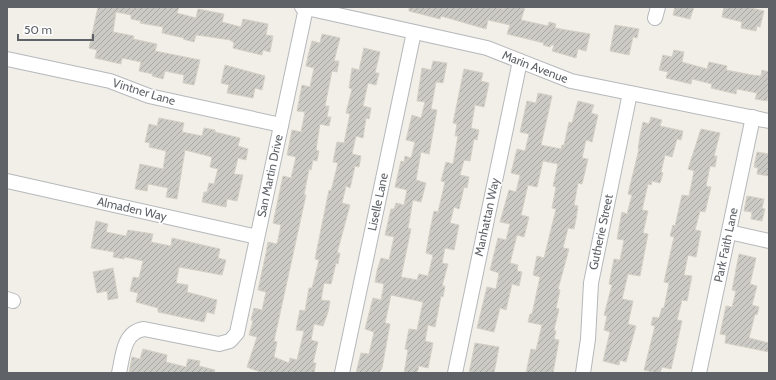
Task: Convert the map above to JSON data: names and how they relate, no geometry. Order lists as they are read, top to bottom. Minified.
{"streets":{"street":["Marin Avenue","Vintner Lane","San Martin Drive","Liselle Lane","Almaden Way","Manhattan Way","Gutherie Street","Park Faith Lane"]},"crossings":[["Marin Avenue","San Martin Drive"],["Marin Avenue","Liselle Lane"],["Marin Avenue","Manhattan Way"],["Marin Avenue","Gutherie Street"],["Marin Avenue","Park Faith Lane"],["Vintner Lane","San Martin Drive"],["San Martin Drive","Almaden Way"]],"scale_bar":"50 m"}
